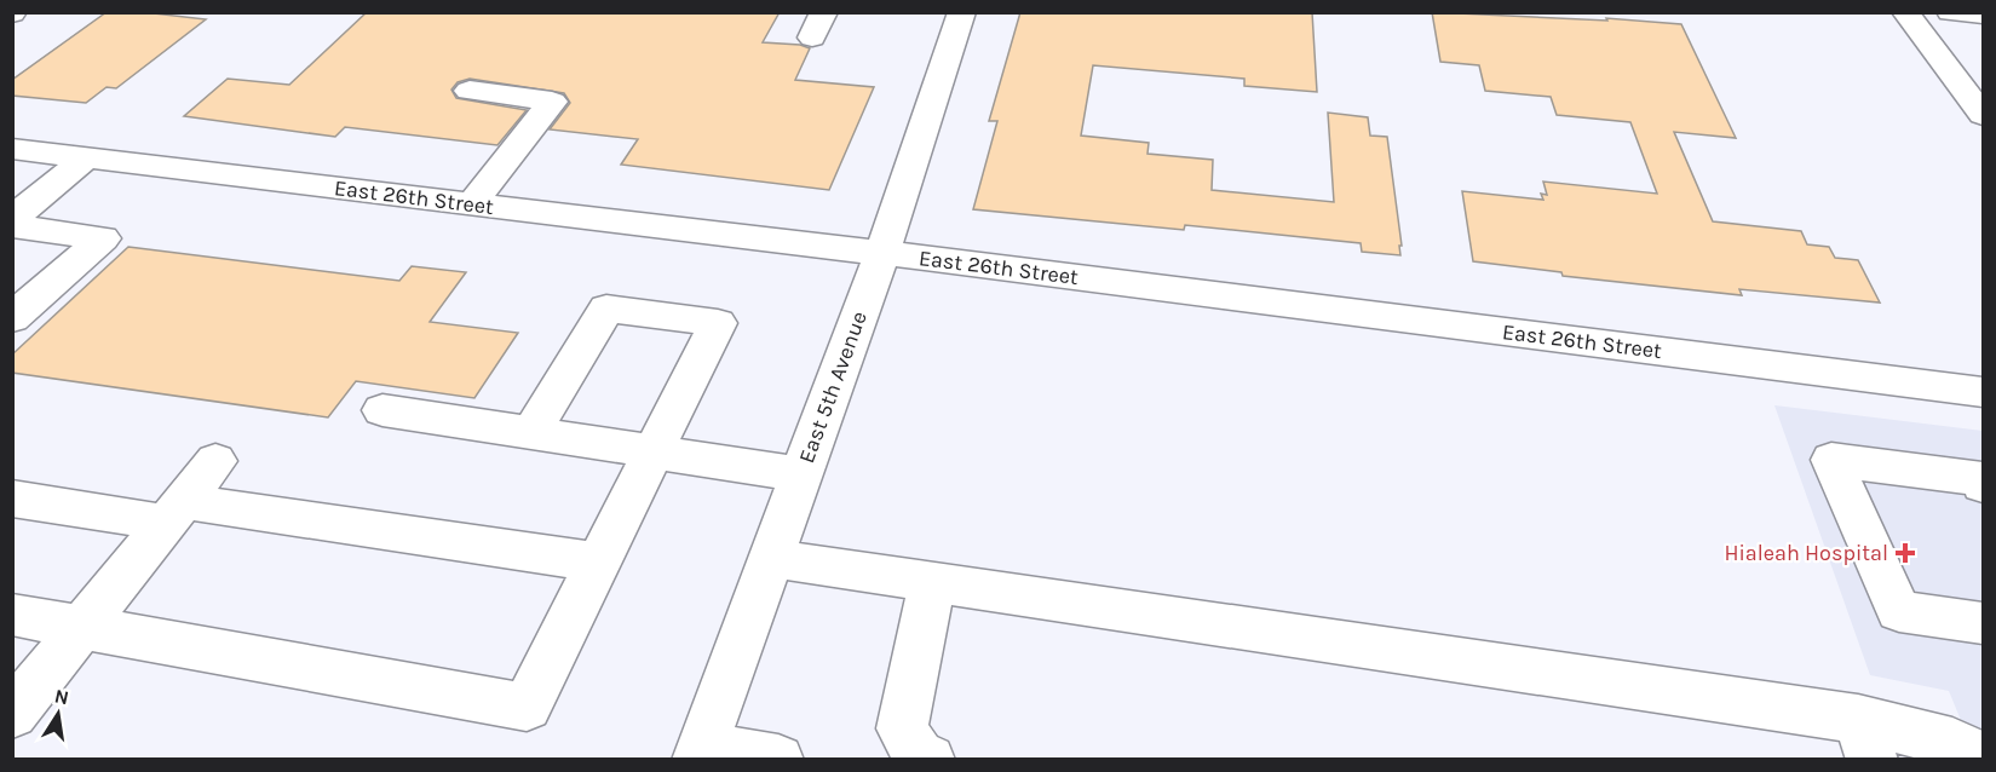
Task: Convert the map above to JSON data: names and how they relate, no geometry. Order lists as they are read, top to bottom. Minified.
{"streets":{"street":["East 26th Street","East 5th Avenue"]},"crossings":[["East 26th Street","East 5th Avenue"]],"places":{"health":["Hialeah Hospital"]},"north":"top"}
